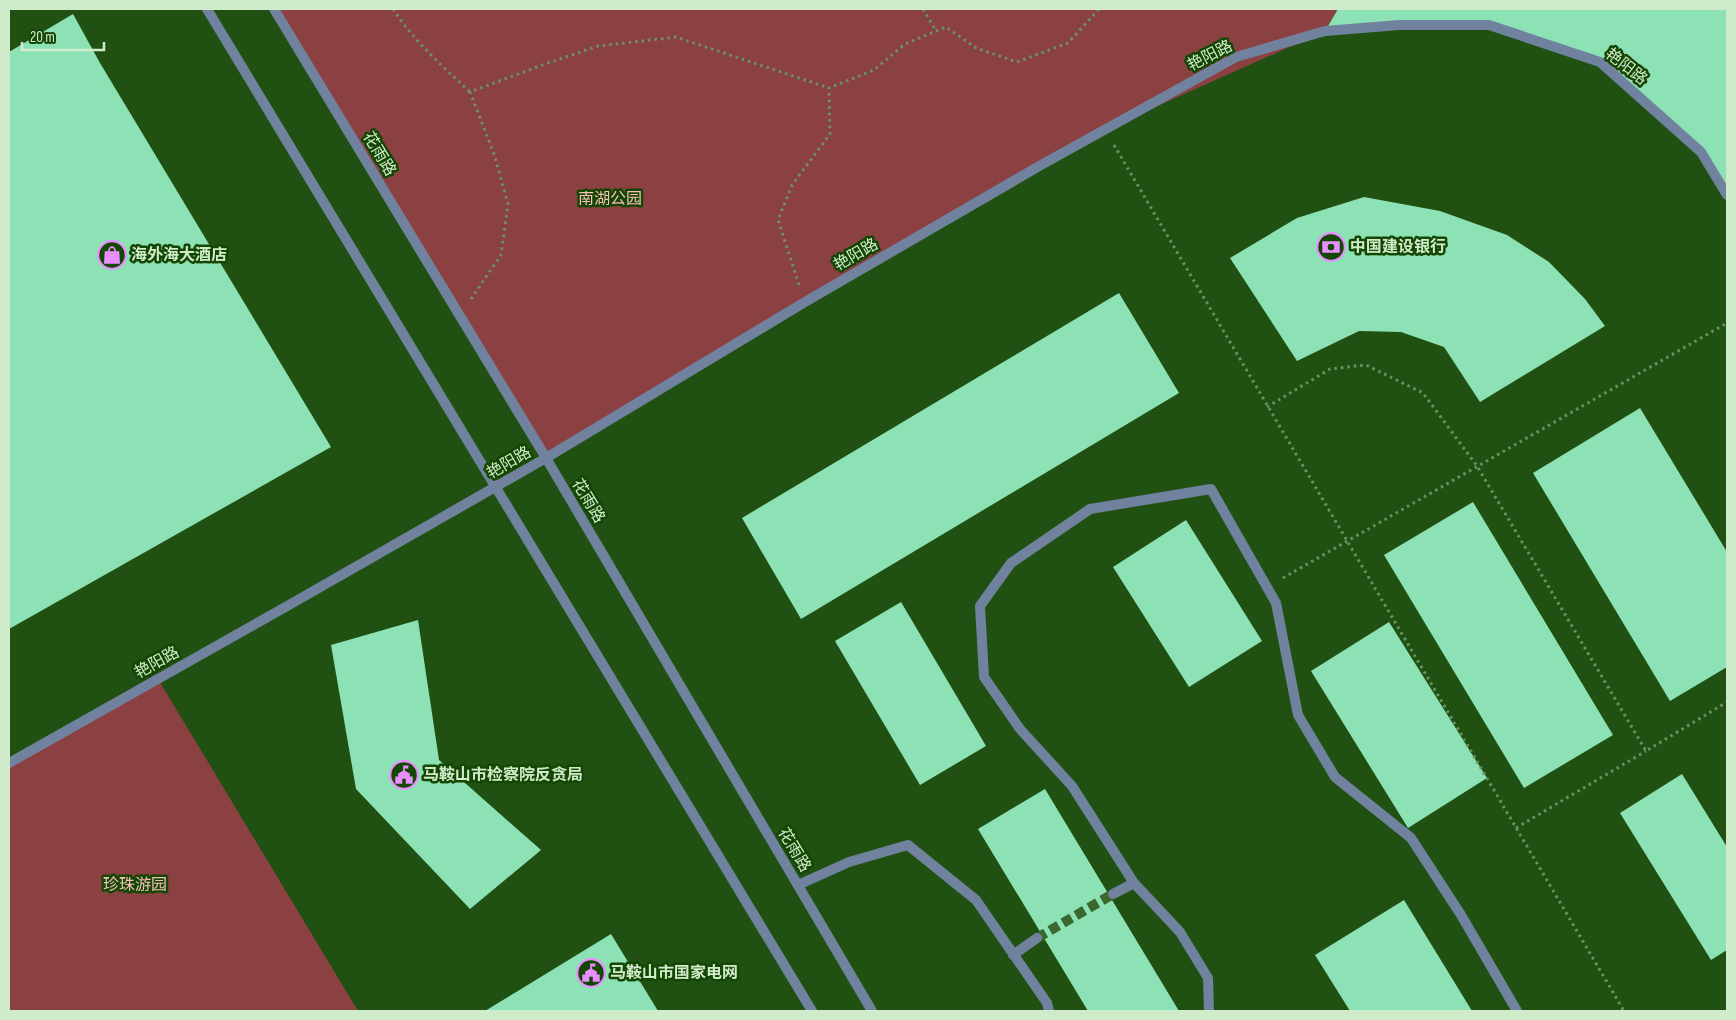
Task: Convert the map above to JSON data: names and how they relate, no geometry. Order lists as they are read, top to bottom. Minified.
{"streets":{"street":["艳阳路","花雨路"]},"crossings":[["艳阳路","花雨路"]],"parks":["南湖公园","珍珠游园"],"places":{"bank":["中国建设银行"],"shop":["海外海大酒店"],"public building":["马鞍山市检察院反贪局","马鞍山市国家电网"]},"scale_bar":"20 m"}
